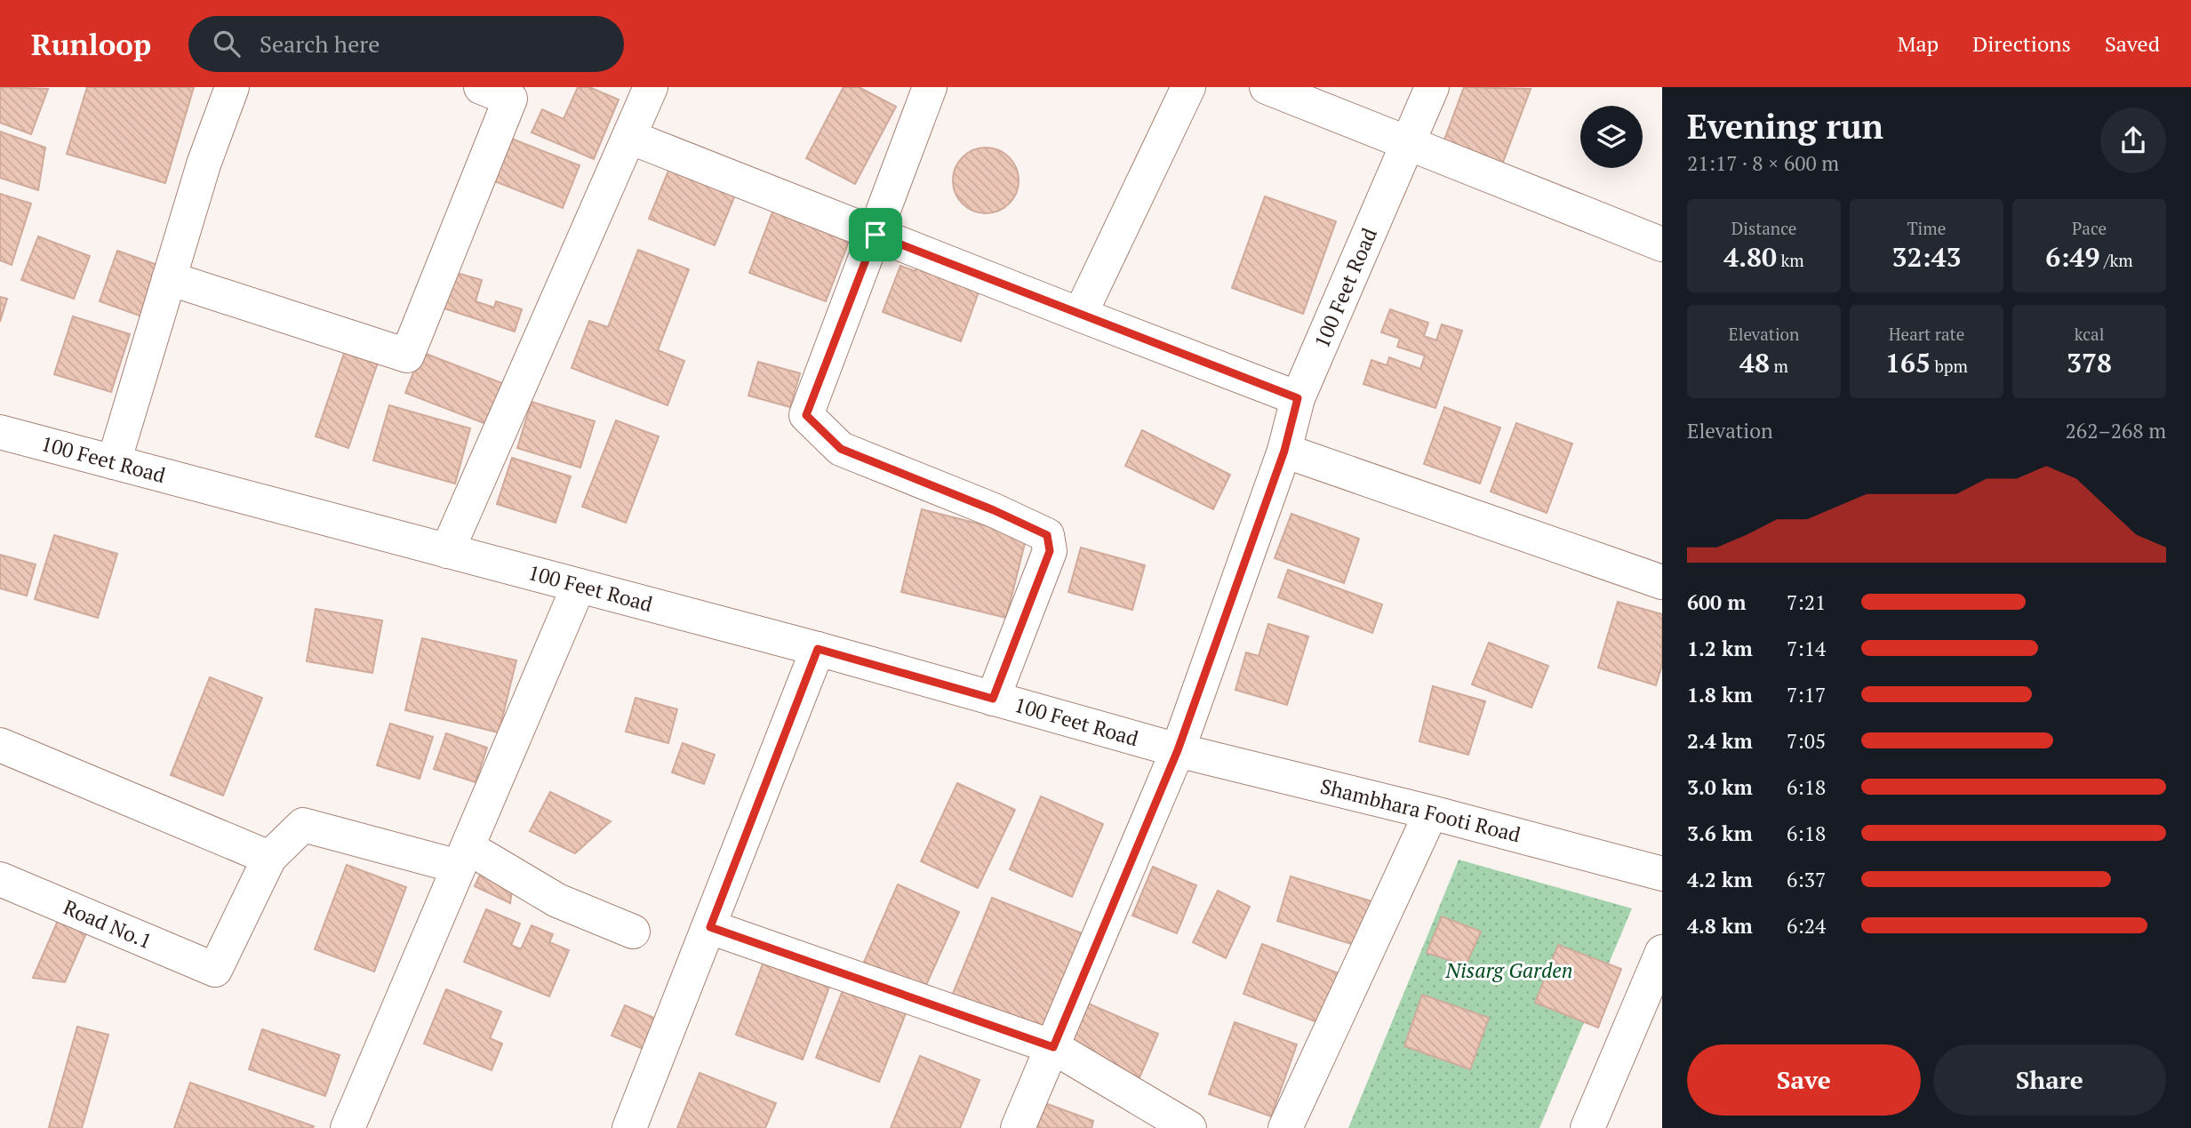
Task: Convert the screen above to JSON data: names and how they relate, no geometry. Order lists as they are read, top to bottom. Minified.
{"streets":{"street":["100 Feet Road","Shambhara Footi Road","Road No.1"]},"crossings":[["100 Feet Road","Shambhara Footi Road"]],"parks":["Nisarg Garden"],"page":{"header":"Runloop","search":"Search here","nav":["Map","Directions","Saved"],"heading":["Evening run","21:17 · 8 × 600 m"],"stats":[["Distance","4.80 km"],["Time","32:43"],["Pace","6:49 /km"],["Elevation","48 m"],["Heart rate","165 bpm"],["kcal","378"]],"chart":["Elevation","262–268 m"],"list":[{"name":"600 m","note":"7:21"},{"name":"1.2 km","note":"7:14"},{"name":"1.8 km","note":"7:17"},{"name":"2.4 km","note":"7:05"},{"name":"3.0 km","note":"6:18"},{"name":"3.6 km","note":"6:18"},{"name":"4.2 km","note":"6:37"},{"name":"4.8 km","note":"6:24"}],"buttons":["Save","Share"]}}
